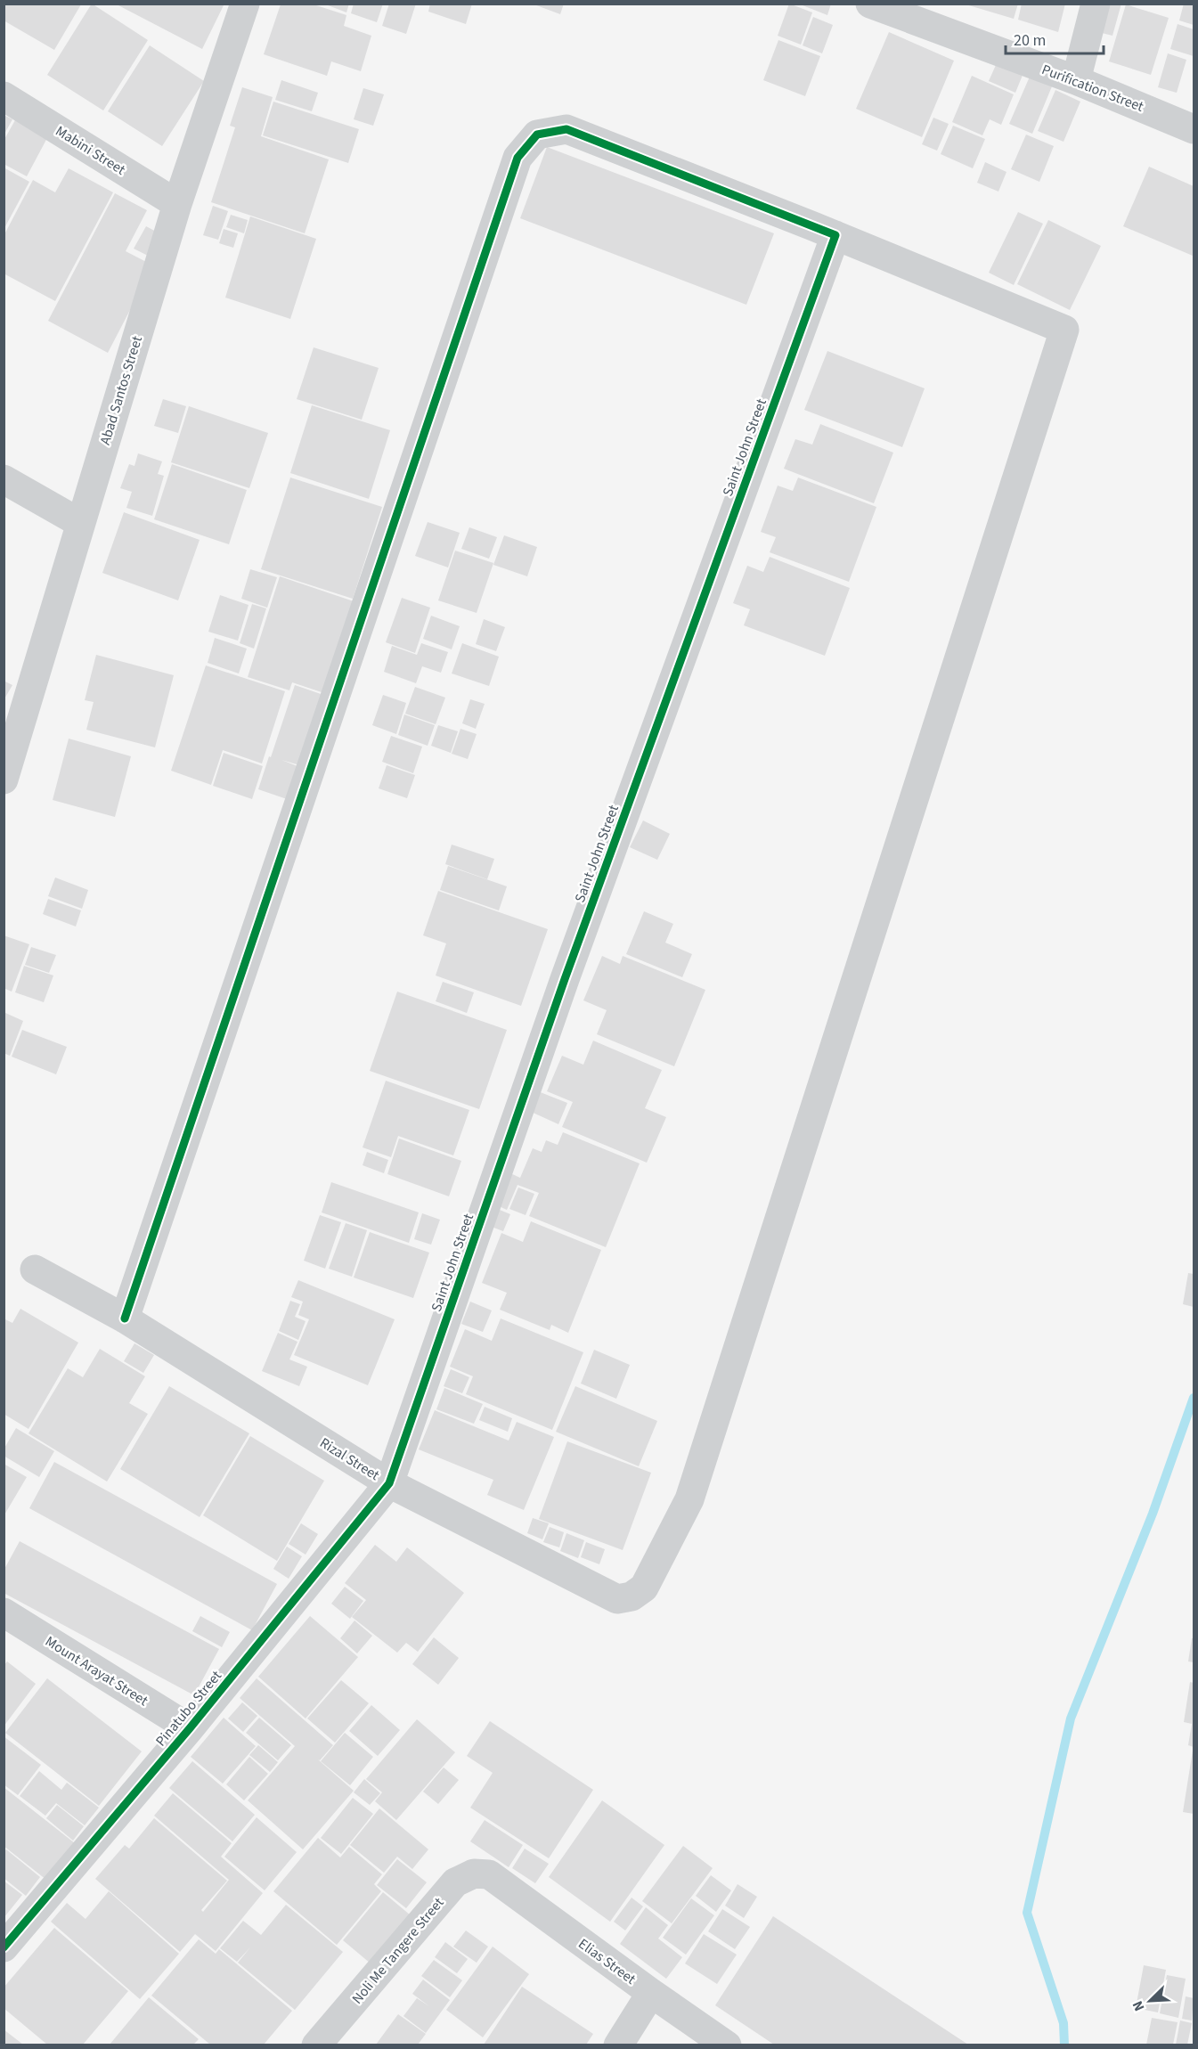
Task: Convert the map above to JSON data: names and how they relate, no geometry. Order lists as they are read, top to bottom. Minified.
{"streets":{"street":["Purification Street","Mabini Street","Abad Santos Street","Saint John Street","Rizal Street","Mount Arayat Street","Pinatubo Street","Noli Me Tangere Street","Elias Street"]},"crossings":[["Mabini Street","Abad Santos Street"],["Saint John Street","Rizal Street"],["Saint John Street","Pinatubo Street"],["Rizal Street","Pinatubo Street"],["Mount Arayat Street","Pinatubo Street"],["Noli Me Tangere Street","Elias Street"]],"scale_bar":"20 m","north":"bottom left"}
